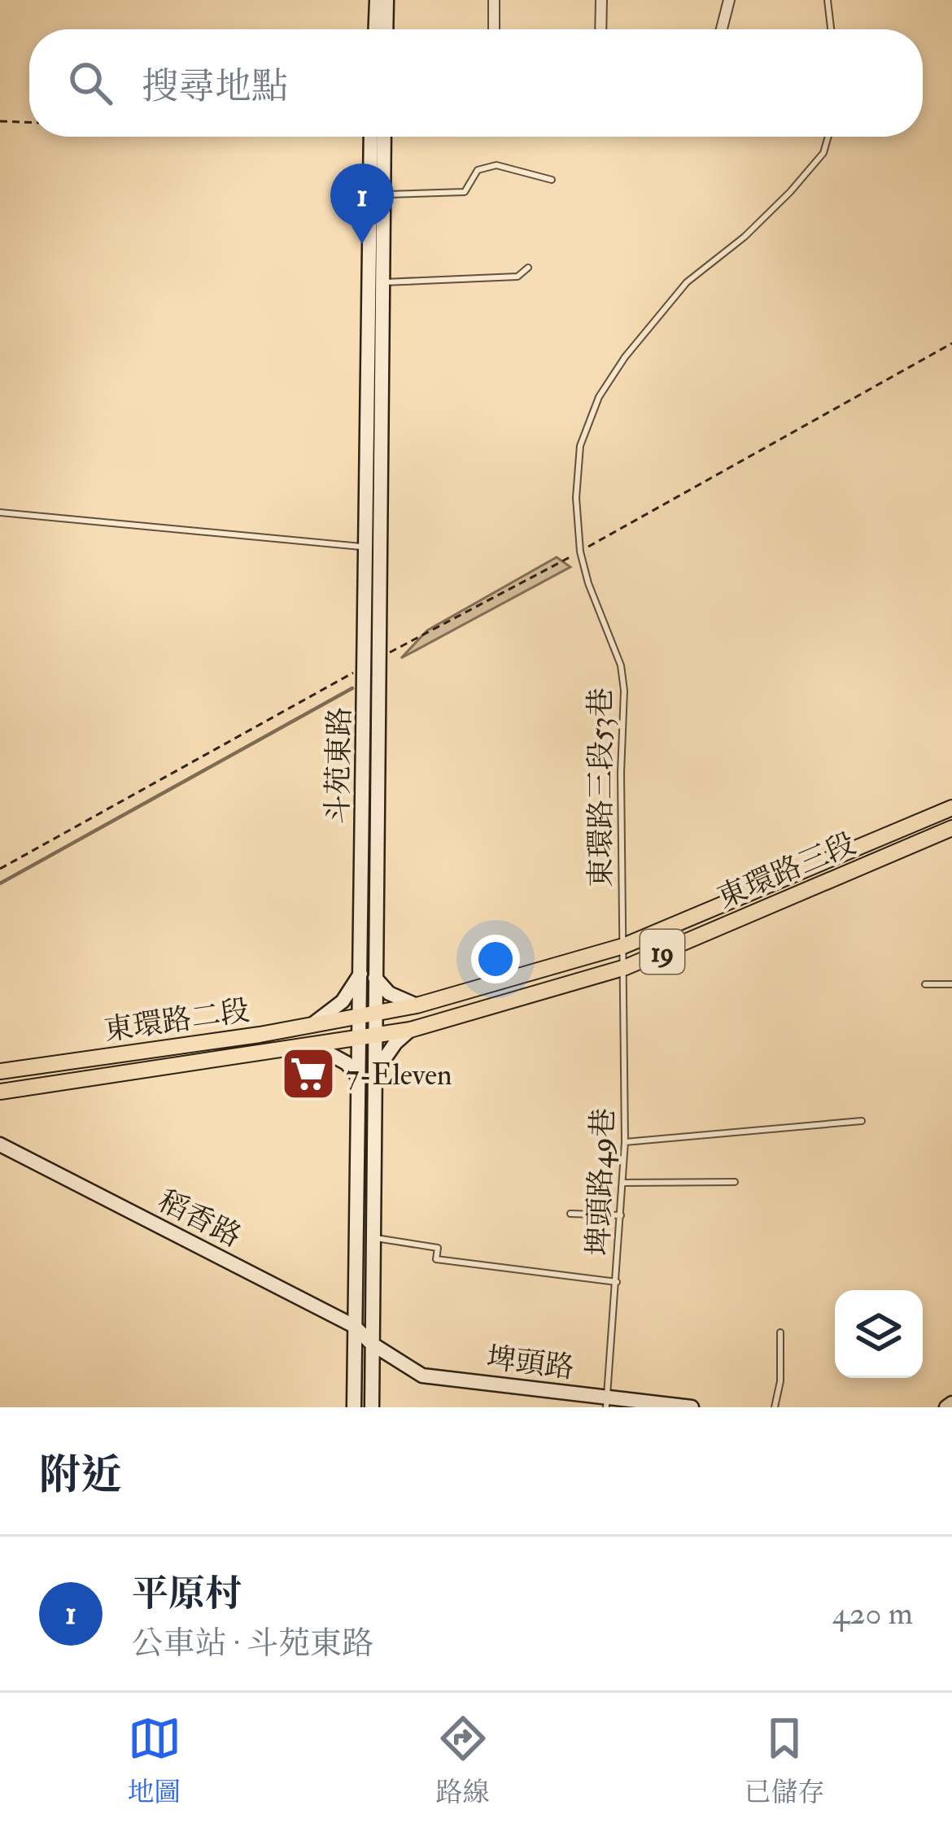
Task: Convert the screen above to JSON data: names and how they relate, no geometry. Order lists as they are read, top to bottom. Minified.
{"streets":{"main road":["斗苑東路","東環路三段","19","東環路二段","稻香路","埤頭路"],"lane":["東環路三段53巷","埤頭路49巷"]},"crossings":[["斗苑東路","東環路三段"],["斗苑東路","東環路二段"],["斗苑東路","稻香路"],["斗苑東路","埤頭路"],["東環路三段53巷","東環路三段"],["東環路三段53巷","埤頭路49巷"],["東環路三段","東環路二段"],["東環路三段","埤頭路49巷"],["埤頭路49巷","埤頭路"],["稻香路","埤頭路"]],"places":{"supermarket":["7-Eleven"]},"page":{"search":"搜尋地點","pins":"1","heading":"附近","list":[{"mark":"1","name":"平原村","note":"公車站 · 斗苑東路","value":"420 m"}],"nav":["地圖","路線","已儲存"]}}
